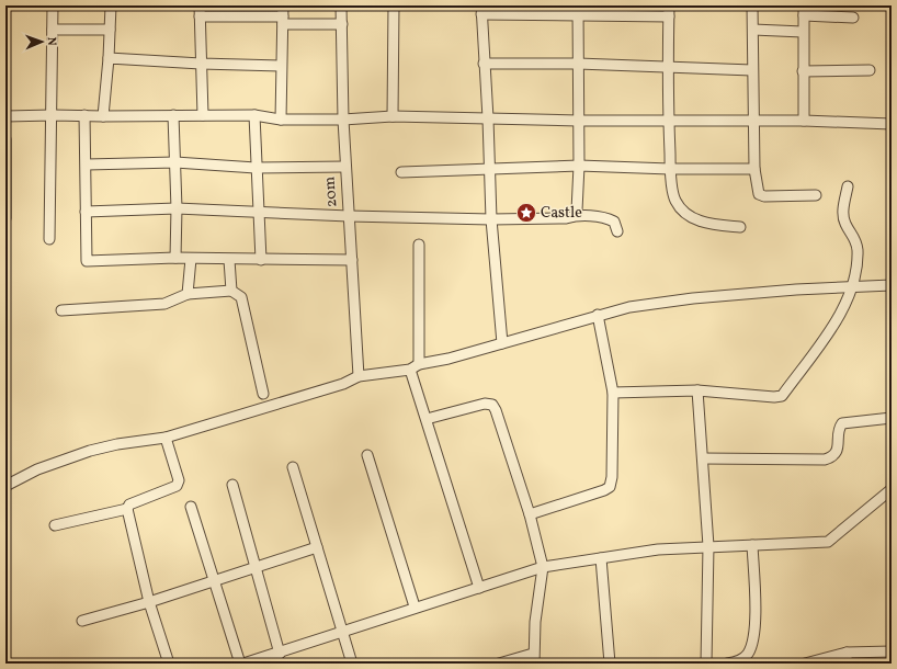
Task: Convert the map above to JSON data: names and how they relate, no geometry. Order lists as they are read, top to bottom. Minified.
{"streets":{"street":["20m"]},"places":{"place":["Castle"]},"north":"right"}
